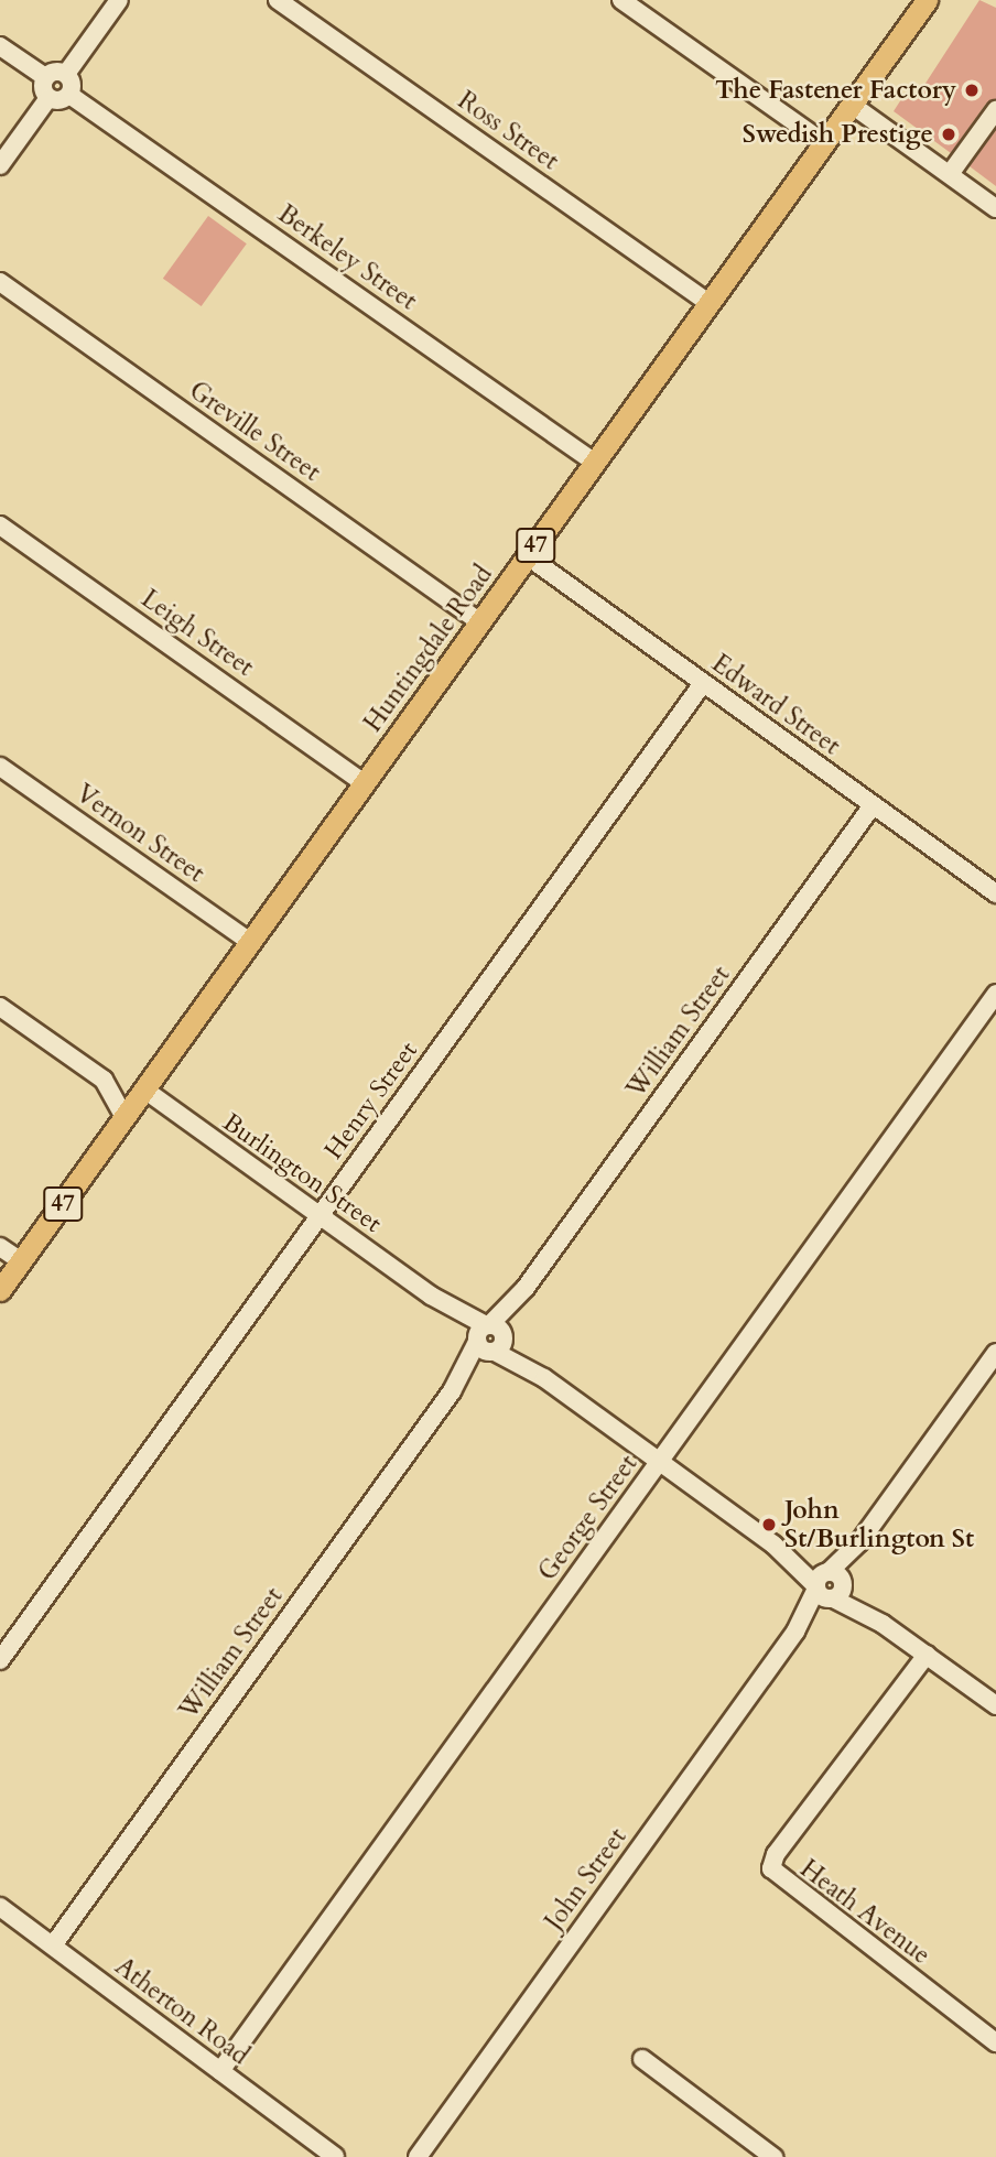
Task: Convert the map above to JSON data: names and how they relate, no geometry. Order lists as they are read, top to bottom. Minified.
{"streets":{"main road":["47","Huntingdale Road"],"street":["Ross Street","Berkeley Street","Greville Street","Leigh Street","Edward Street","Vernon Street","William Street","Henry Street","Burlington Street","George Street","John Street","Heath Avenue","Atherton Road"]},"crossings":[["Ross Street","Huntingdale Road"],["Berkeley Street","Huntingdale Road"],["Greville Street","Huntingdale Road"],["Leigh Street","Huntingdale Road"],["Huntingdale Road","Edward Street"],["Huntingdale Road","Vernon Street"],["Huntingdale Road","Burlington Street"],["Edward Street","William Street"],["Edward Street","Henry Street"],["William Street","Burlington Street"],["William Street","Atherton Road"],["Henry Street","Burlington Street"],["Burlington Street","George Street"],["Burlington Street","John Street"],["Burlington Street","Heath Avenue"],["George Street","Atherton Road"]],"places":["The Fastener Factory","Swedish Prestige","John St/Burlington St"]}
